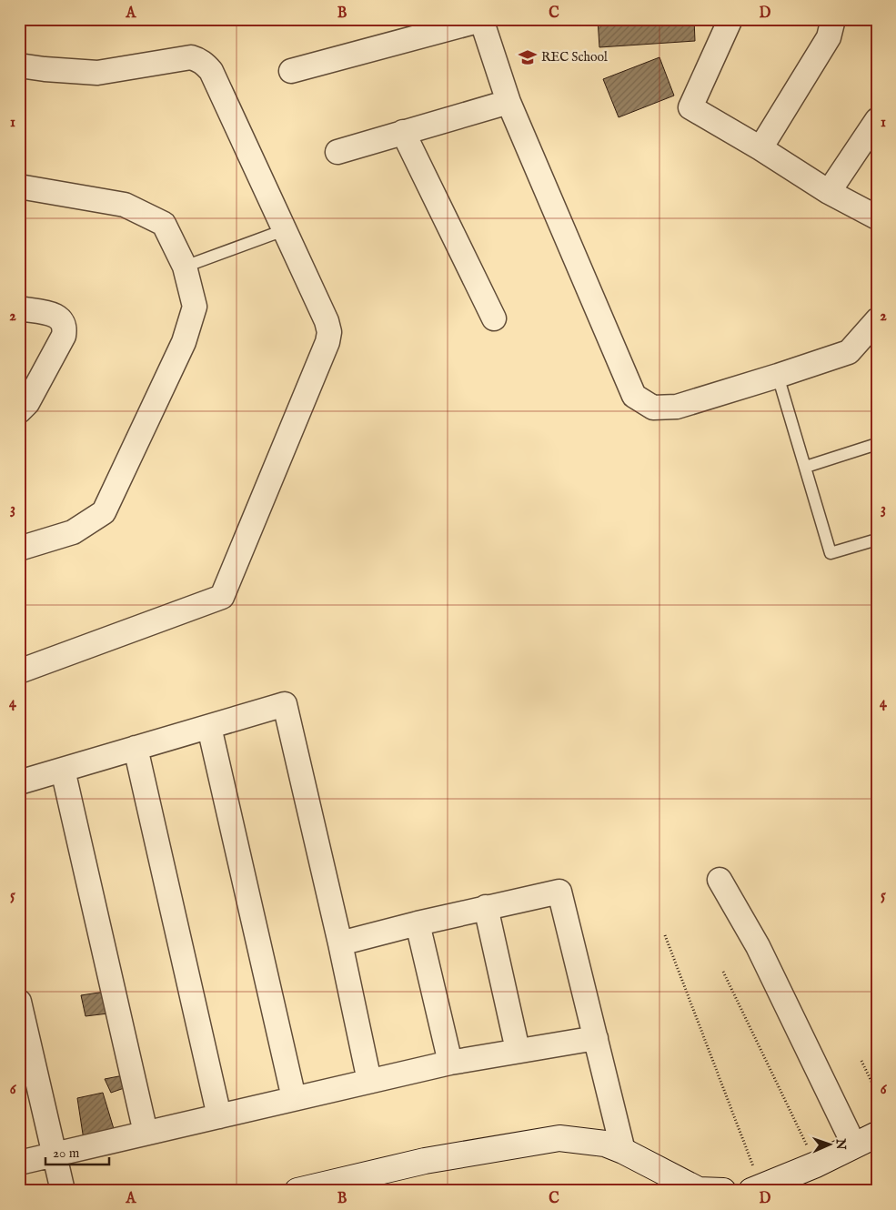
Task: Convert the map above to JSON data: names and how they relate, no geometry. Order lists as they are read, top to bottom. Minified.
{"places":{"school or university":["REC School"]},"scale_bar":"20 m","north":"right","grid":{"columns":["A","B","C","D"],"rows":["1","2","3","4","5","6"]}}
